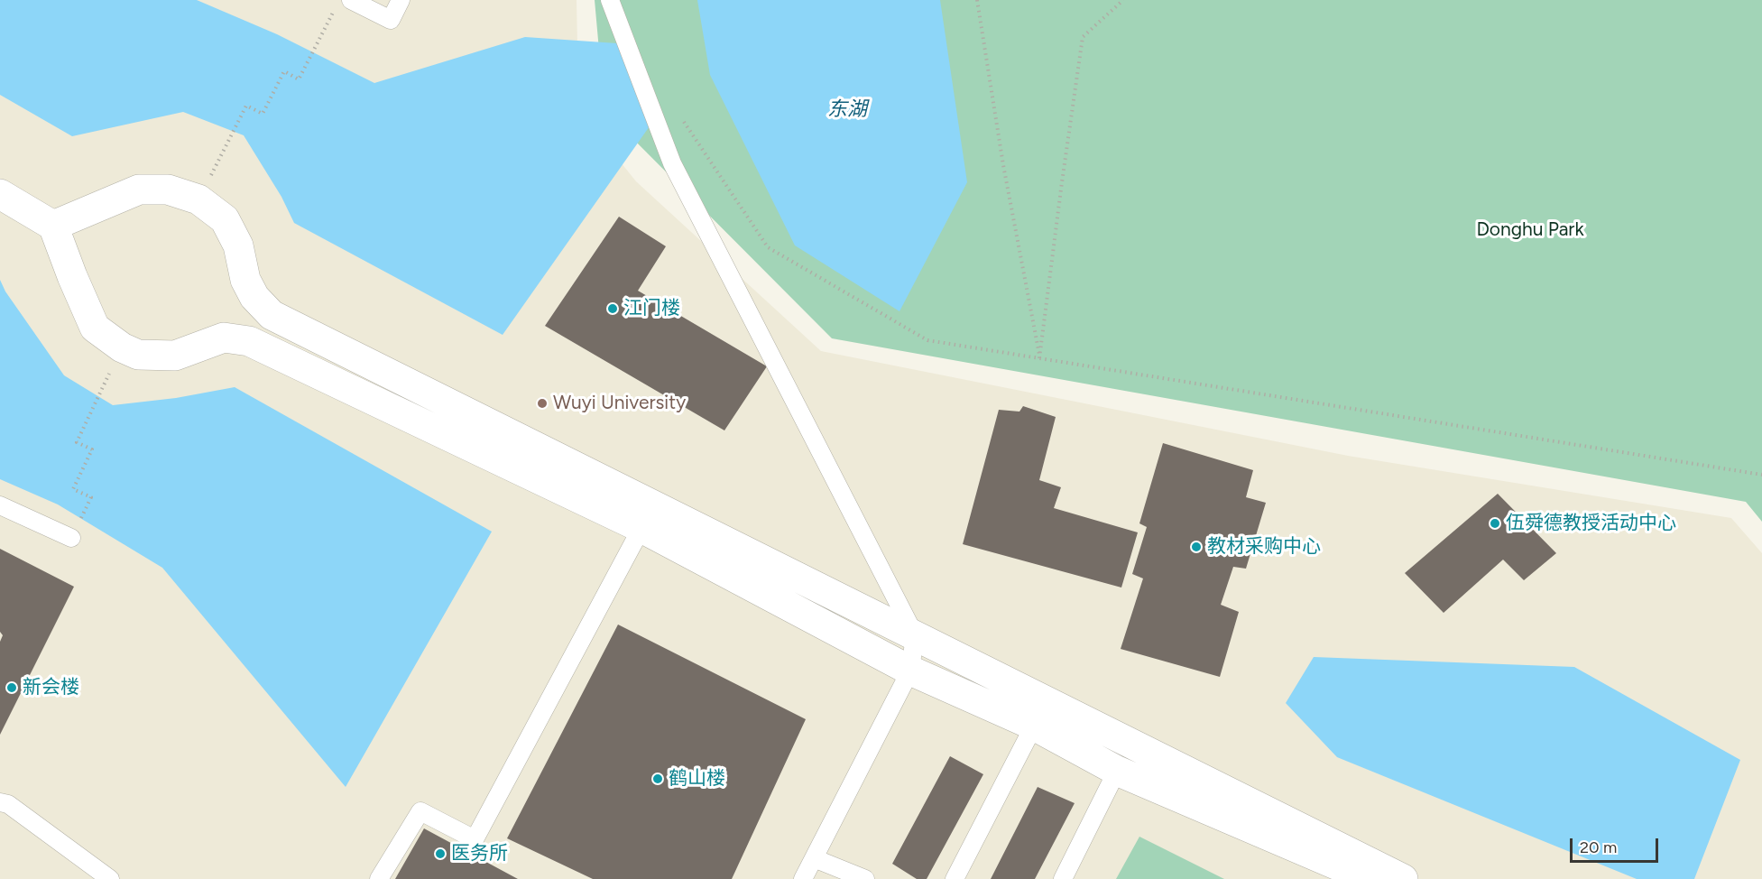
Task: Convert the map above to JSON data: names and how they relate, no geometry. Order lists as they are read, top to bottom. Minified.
{"water":["东湖"],"parks":["Donghu Park"],"places":["江门楼","Wuyi University","伍舜德教授活动中心","教材采购中心","新会楼","鹤山楼","医务所"],"scale_bar":"20 m"}
